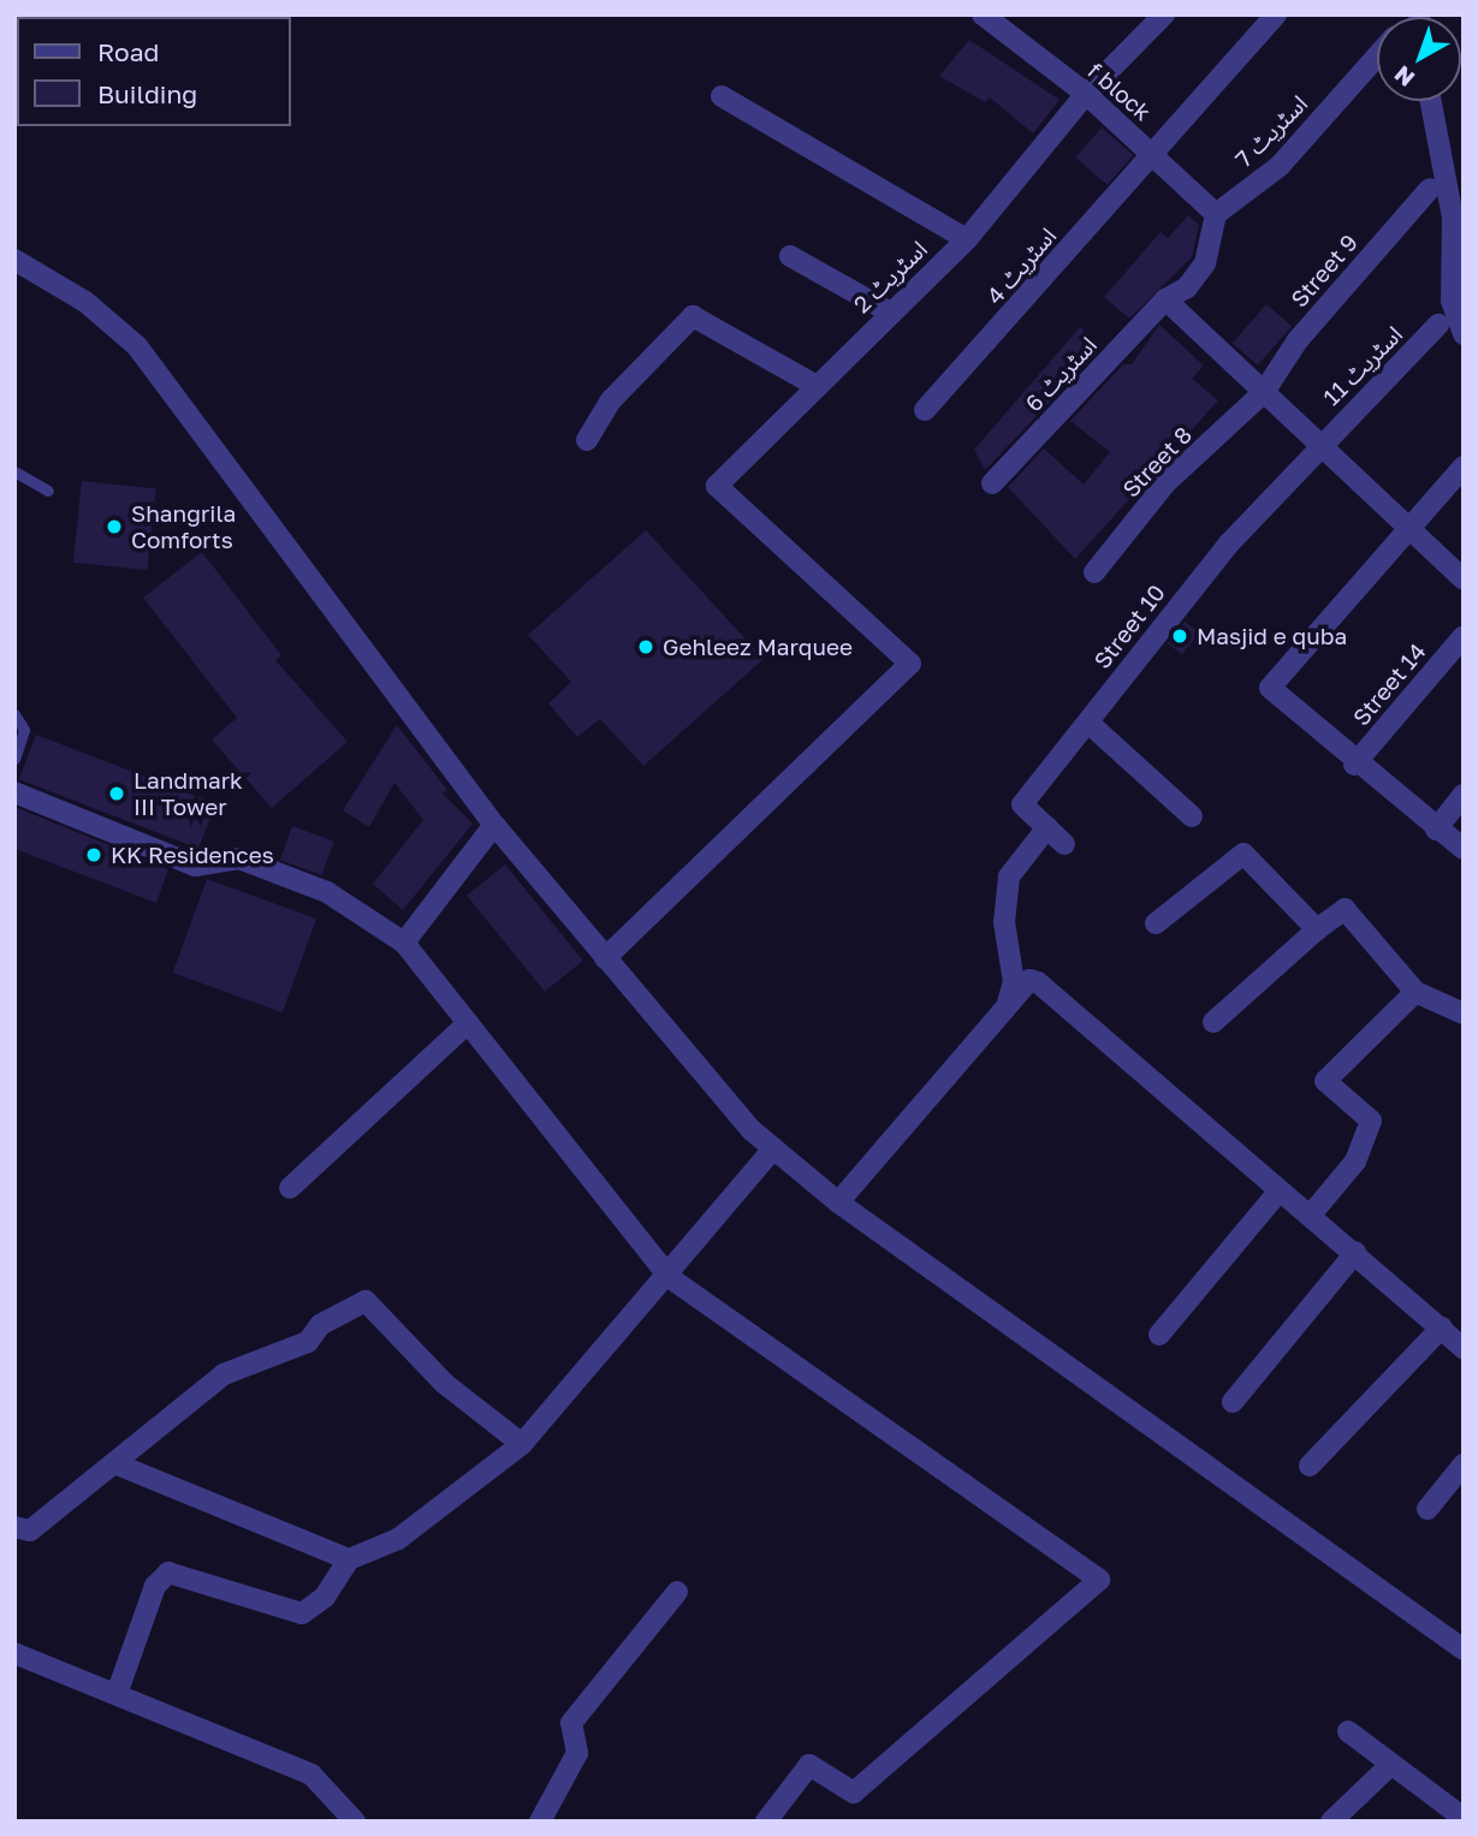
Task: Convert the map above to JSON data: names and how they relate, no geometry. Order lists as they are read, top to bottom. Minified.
{"streets":{"street":["f block","اسٹریٹ 7","اسٹریٹ 4","Street 9","اسٹریٹ 2","اسٹریٹ 11","اسٹریٹ 6","Street 8","Street 10","Street 14"]},"crossings":[["f block","اسٹریٹ 7"],["f block","اسٹریٹ 4"],["f block","اسٹریٹ 2"],["Street 9","Street 8"],["اسٹریٹ 11","Street 10"]],"places":["Shangrila Comforts","Masjid e quba","Gehleez Marquee","Landmark III Tower","KK Residences"],"legend":["Road","Building"],"north":"bottom left"}
